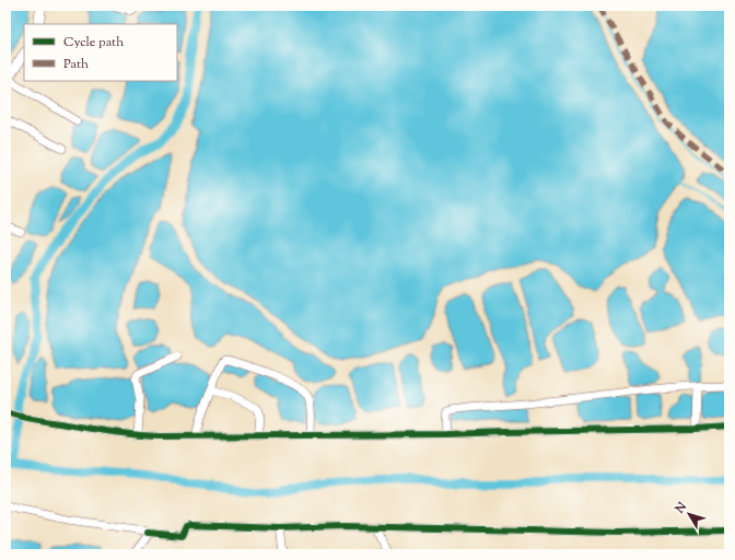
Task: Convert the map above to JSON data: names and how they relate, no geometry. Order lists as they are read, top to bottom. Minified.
{"legend":["Cycle path","Path"],"north":"top left"}
